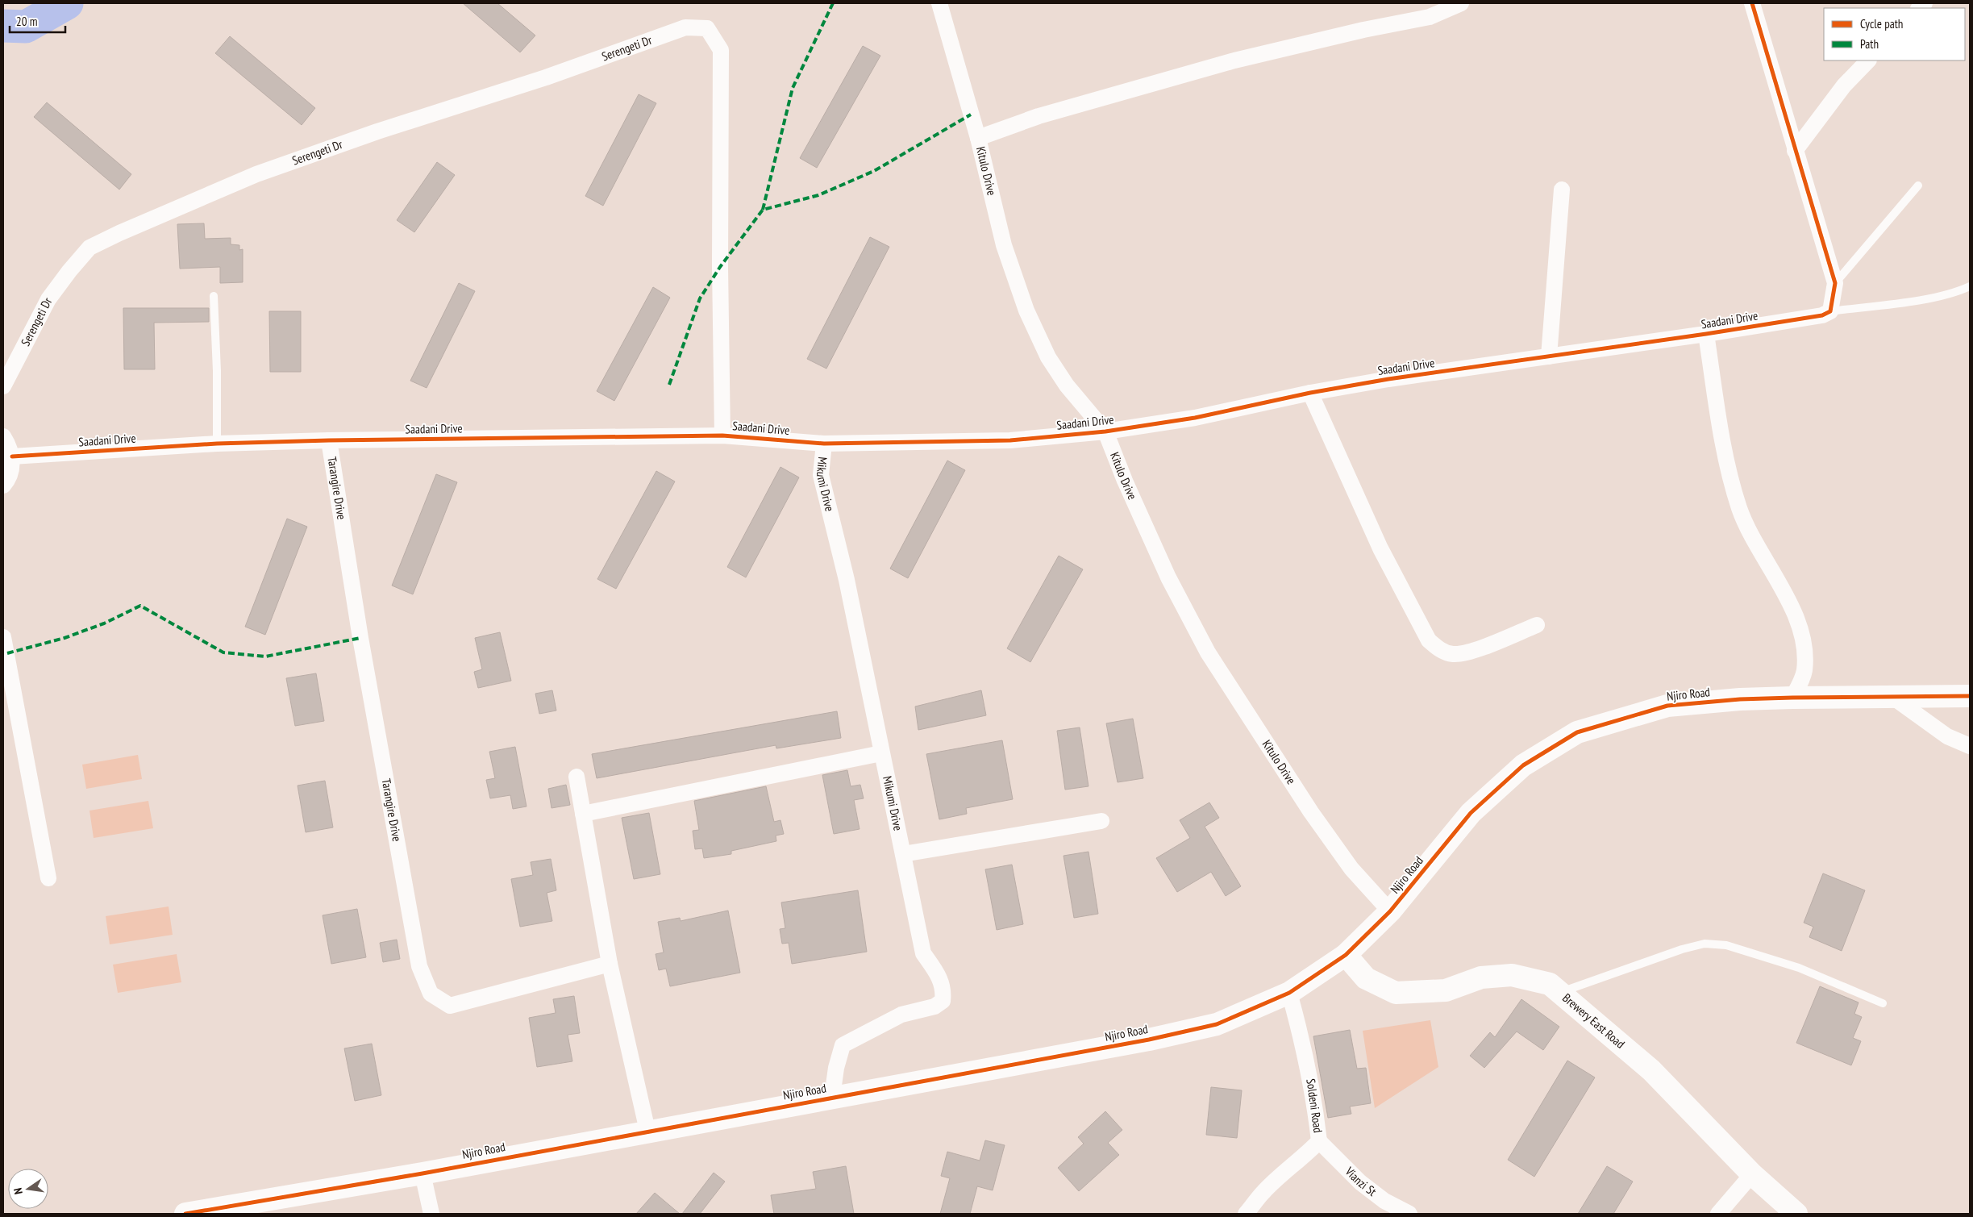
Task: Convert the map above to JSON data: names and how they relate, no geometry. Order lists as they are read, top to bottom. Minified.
{"streets":{"street":["Serengeti Dr","Kitulo Drive","Saadani Drive","Mikumi Drive","Tarangire Drive","Njiro Road","Brewery East Road","Soldeni Road","Vianzi St"]},"crossings":[["Serengeti Dr","Saadani Drive"],["Kitulo Drive","Saadani Drive"],["Kitulo Drive","Njiro Road"],["Saadani Drive","Mikumi Drive"],["Saadani Drive","Tarangire Drive"],["Mikumi Drive","Njiro Road"],["Njiro Road","Brewery East Road"],["Njiro Road","Soldeni Road"],["Soldeni Road","Vianzi St"]],"legend":["Cycle path","Path"],"scale_bar":"20 m","north":"left"}
